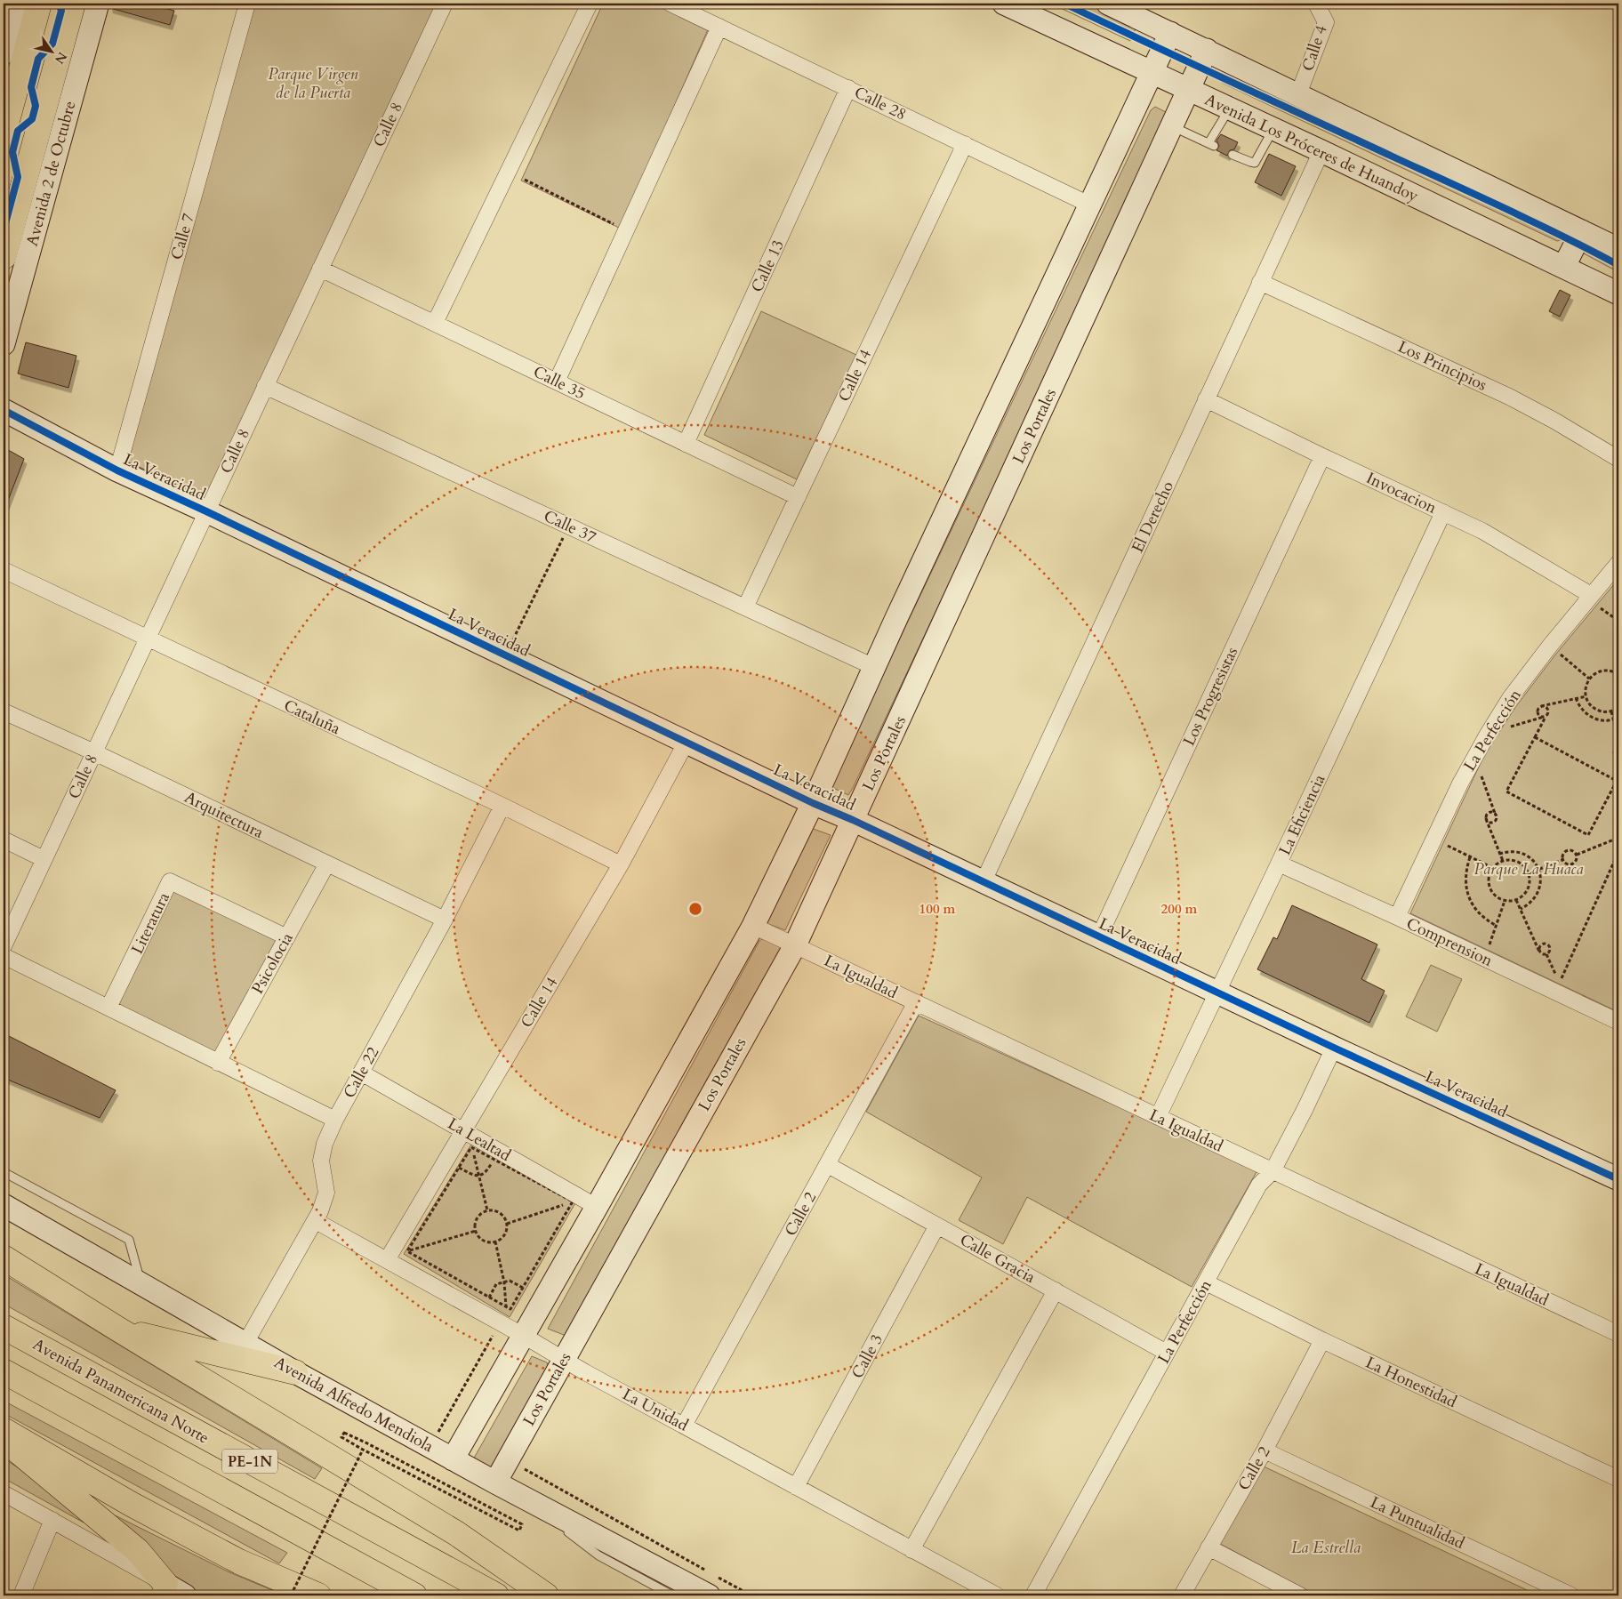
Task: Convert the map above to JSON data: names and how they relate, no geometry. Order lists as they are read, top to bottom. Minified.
{"streets":{"main road":["Avenida 2 de Octubre","Avenida Panamericana Norte","PE-1N"],"street":["Calle 4","Calle 28","Calle 8","Avenida Los Próceres de Huandoy","Calle 7","Calle 13","Los Principios","Calle 14","Calle 35","Los Portales","La Veracidad","Invocacion","El Derecho","Calle 37","Los Progresistas","Cataluña","La Perfección","Arquitectura","La Eficiencia","Literatura","Comprension","Psicolocia","La Igualdad","Calle 22","La Lealtad","Calle 2","Calle Gracia","Calle 3","La Honestidad","Avenida Alfredo Mendiola","La Unidad","La Puntualidad"]},"crossings":[["Calle 28","Calle 13"],["Calle 28","Calle 14"],["Calle 8","Calle 35"],["Calle 8","La Veracidad"],["Calle 8","Calle 37"],["Calle 8","Cataluña"],["Calle 8","Arquitectura"],["Avenida Los Próceres de Huandoy","Los Portales"],["Avenida Los Próceres de Huandoy","El Derecho"],["Calle 7","La Veracidad"],["Calle 13","Calle 35"],["Los Principios","El Derecho"],["Calle 14","Calle 35"],["Calle 14","La Veracidad"],["Calle 14","Calle 37"],["Calle 14","Cataluña"],["Calle 14","La Lealtad"],["Calle 14","La Unidad"],["Los Portales","La Veracidad"],["Los Portales","La Igualdad"],["Los Portales","Avenida Alfredo Mendiola"],["Los Portales","La Unidad"],["La Veracidad","El Derecho"],["La Veracidad","Los Progresistas"],["La Veracidad","La Perfección"],["La Veracidad","La Eficiencia"],["Invocacion","El Derecho"],["Invocacion","Los Progresistas"],["Invocacion","La Perfección"],["Invocacion","La Eficiencia"],["Cataluña","Calle 22"],["La Perfección","Comprension"],["La Perfección","La Igualdad"],["La Perfección","Calle Gracia"],["La Perfección","La Honestidad"],["Arquitectura","Psicolocia"],["Arquitectura","Calle 22"],["La Eficiencia","Comprension"],["La Eficiencia","La Igualdad"],["Literatura","Psicolocia"],["La Igualdad","Calle 2"],["Calle 22","La Lealtad"],["Calle 22","Avenida Alfredo Mendiola"],["Calle 22","La Unidad"],["Calle 2","Calle Gracia"],["Calle 2","La Honestidad"],["Calle 2","La Unidad"],["Calle 2","La Puntualidad"],["Calle Gracia","Calle 3"],["Calle 3","La Unidad"]],"parks":["Parque Virgen de la Puerta","Parque La Huaca","La Estrella"],"north":"bottom right","rings":["100 m","200 m"]}
